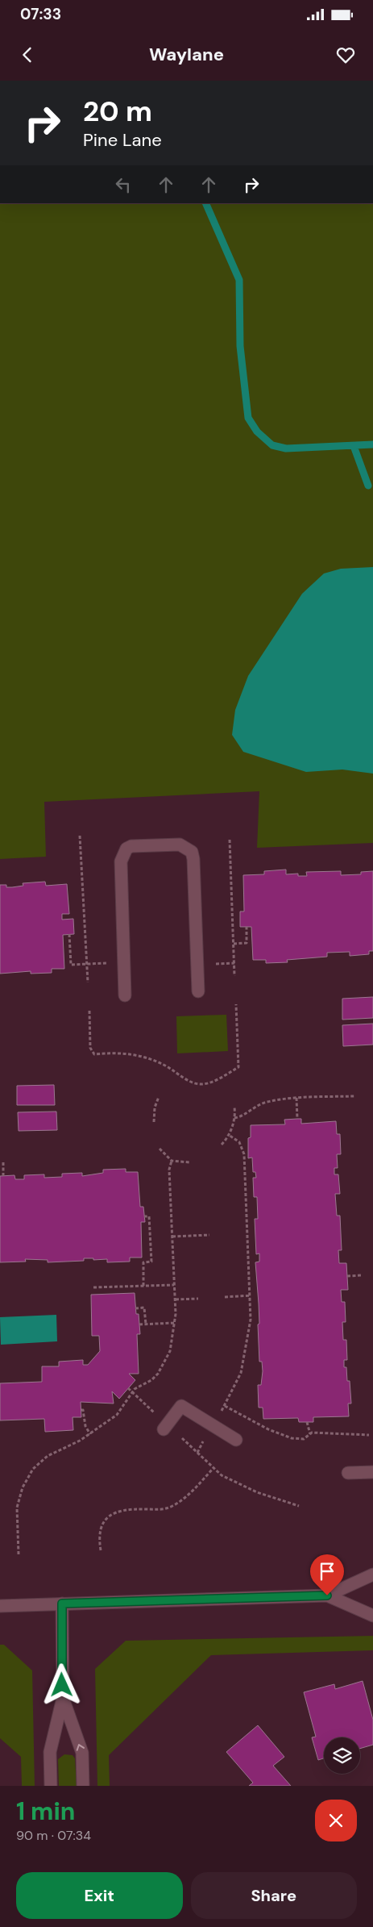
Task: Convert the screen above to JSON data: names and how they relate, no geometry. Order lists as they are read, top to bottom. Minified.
{"page":{"status":"07:33","header":"Waylane","turn":["20 m","Pine Lane"],"heading":["1 min","90 m · 07:34"],"buttons":["Exit","Share"]}}
